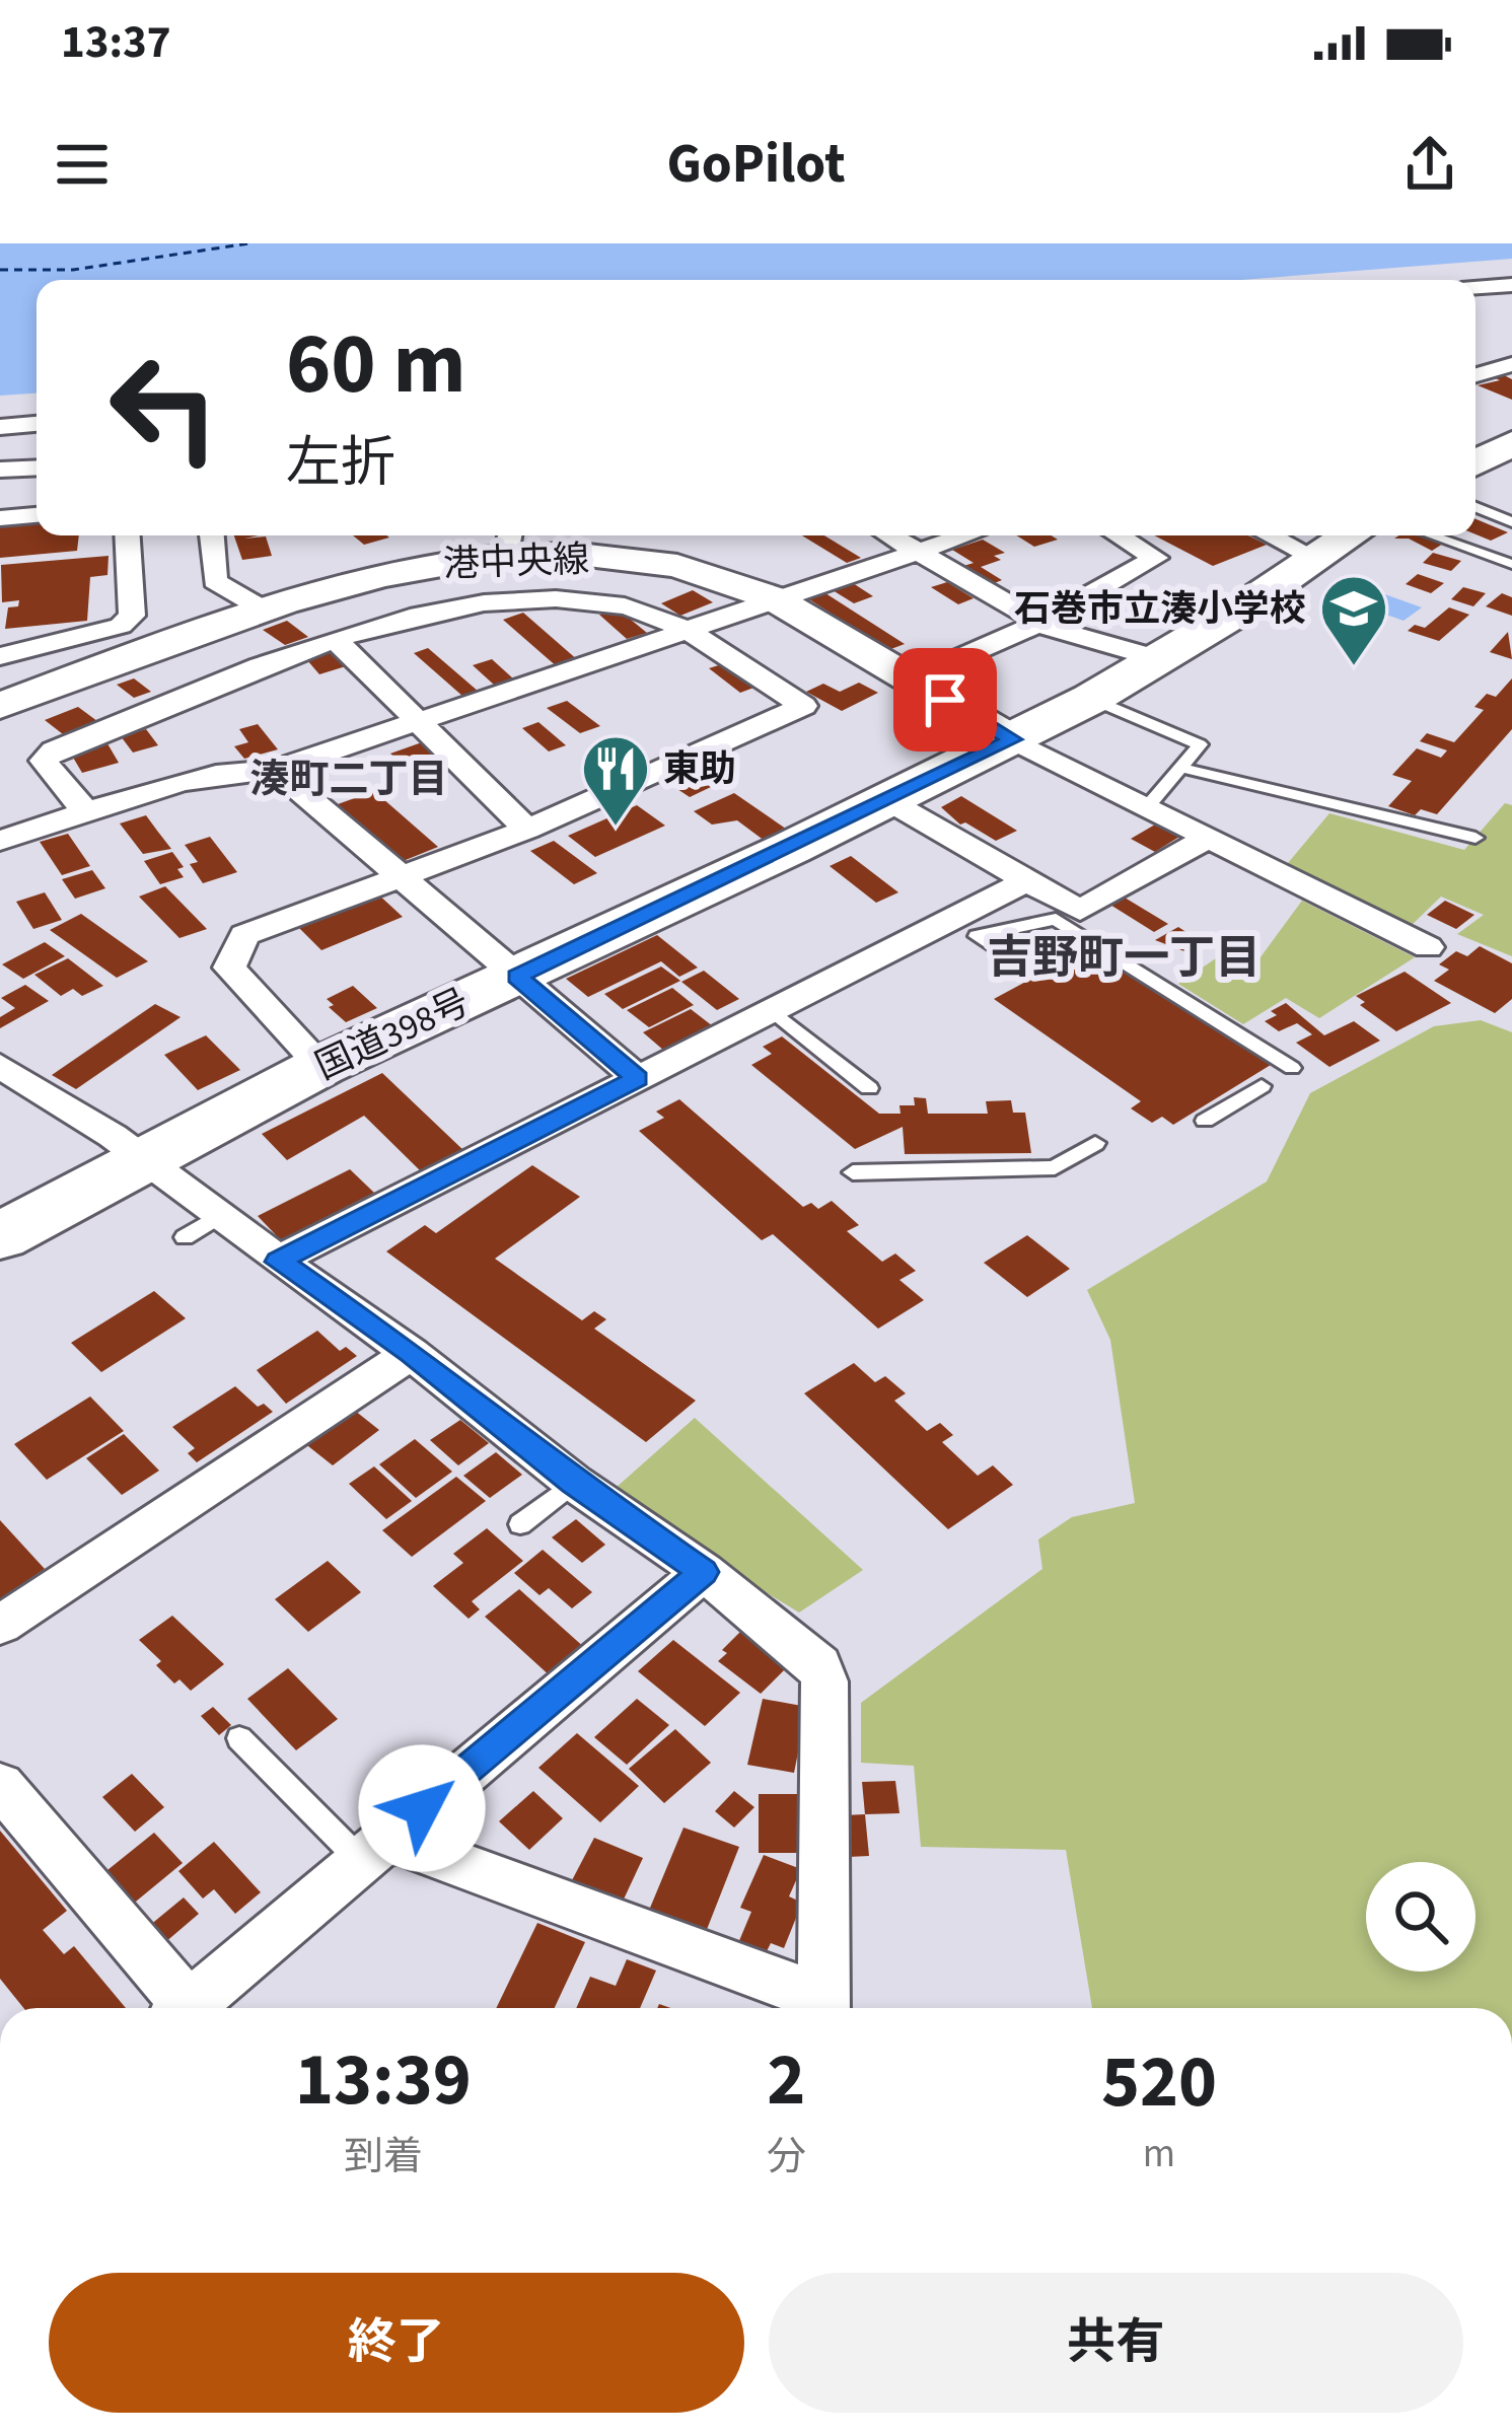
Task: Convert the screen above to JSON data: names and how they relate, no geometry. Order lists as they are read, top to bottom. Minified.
{"streets":{"highway":["国道398号"],"street":["港中央線"]},"crossings":[["港中央線","国道398号"]],"districts":["湊町二丁目","吉野町一丁目"],"places":{"school or university":["石巻市立湊小学校"],"restaurant":["東助"]},"page":{"status":"13:37","header":"GoPilot","turn":["60 m","左折"],"eta":["13:39","到着","2","分","520","m"],"buttons":["終了","共有"]}}
